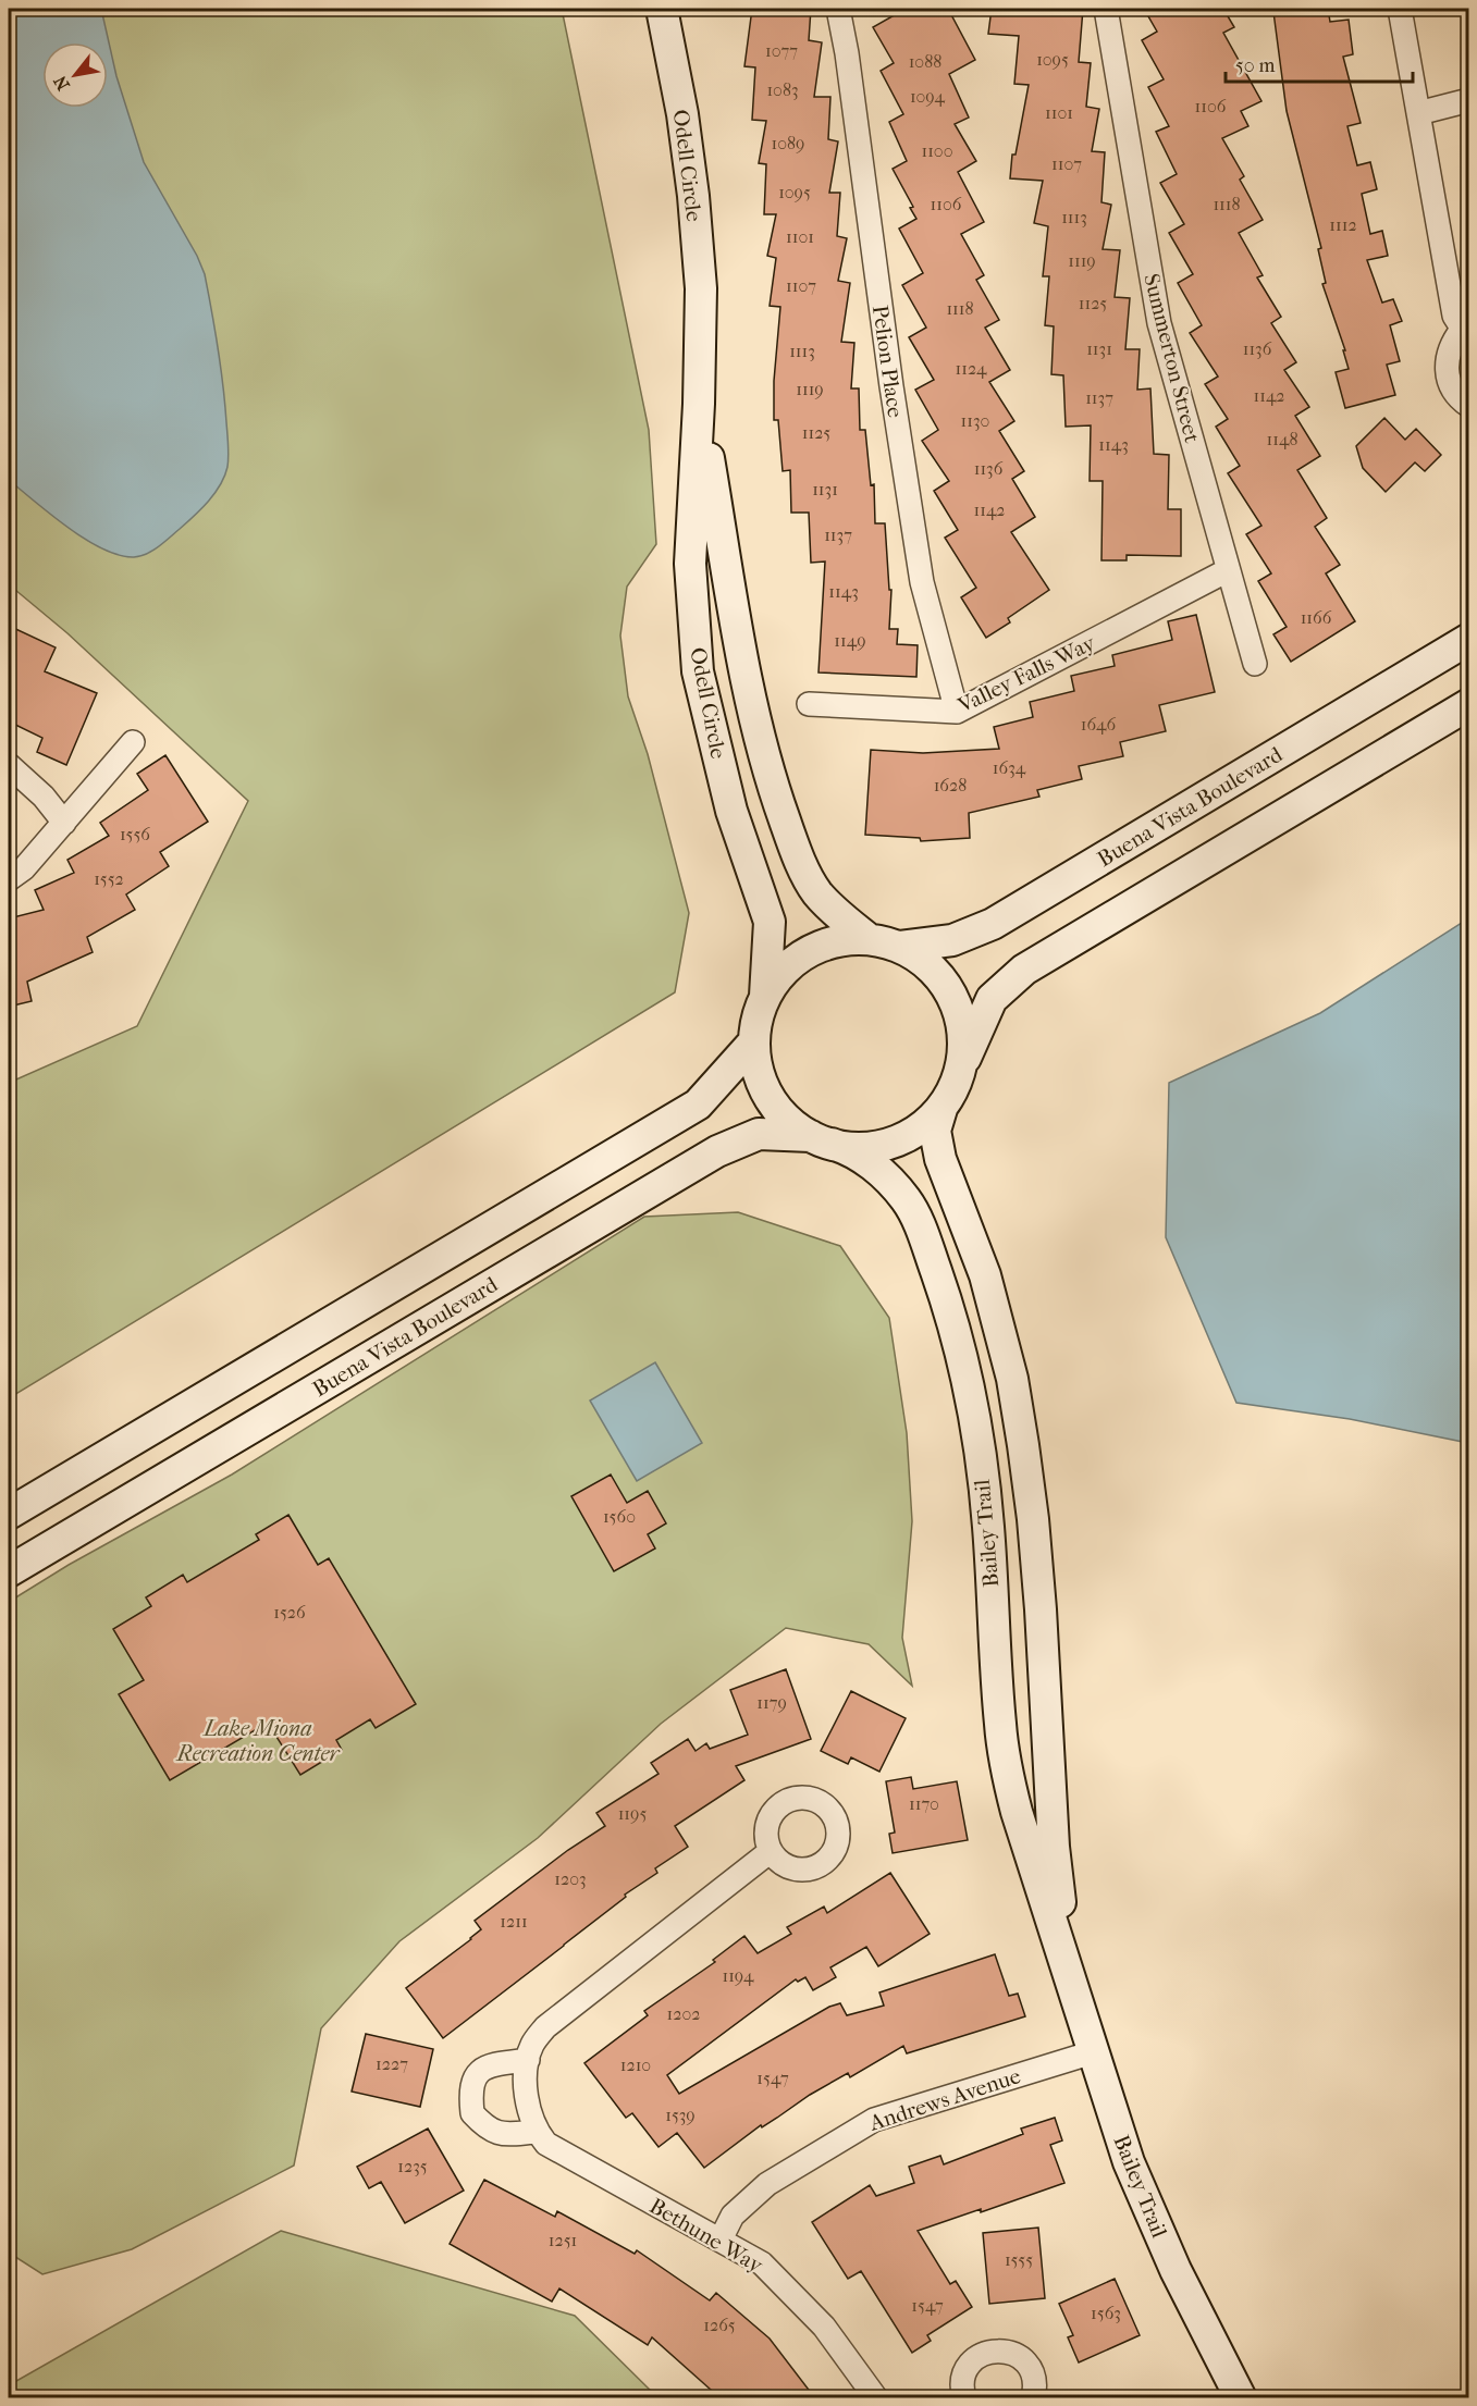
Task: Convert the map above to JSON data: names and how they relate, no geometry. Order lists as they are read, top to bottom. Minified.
{"streets":{"street":["Odell Circle","Summerton Street","Pelion Place","Valley Falls Way","Buena Vista Boulevard","Bailey Trail","Andrews Avenue","Bethune Way"]},"crossings":[["Odell Circle","Buena Vista Boulevard"],["Odell Circle","Bailey Trail"],["Summerton Street","Valley Falls Way"],["Pelion Place","Valley Falls Way"],["Buena Vista Boulevard","Bailey Trail"],["Bailey Trail","Andrews Avenue"],["Andrews Avenue","Bethune Way"]],"parks":["Lake Miona Recreation Center"],"house_numbers":["1077","1095","1088","1083","1094","1106","1101","1089","1100","1107","1095","1106","1118","1113","1112","1101","1119","1107","1125","1118","1131","1136","1113","1124","1119","1142","1137","1130","1125","1148","1143","1136","1131","1142","1137","1143","1166","1149","1646","1634","1628","1556","1552","1560","1526","1179","1170","1195","1203","1211","1194","1202","1227","1210","1547","1539","1235","1251","1555","1547","1563","1265"],"scale_bar":"50 m","north":"bottom left"}
